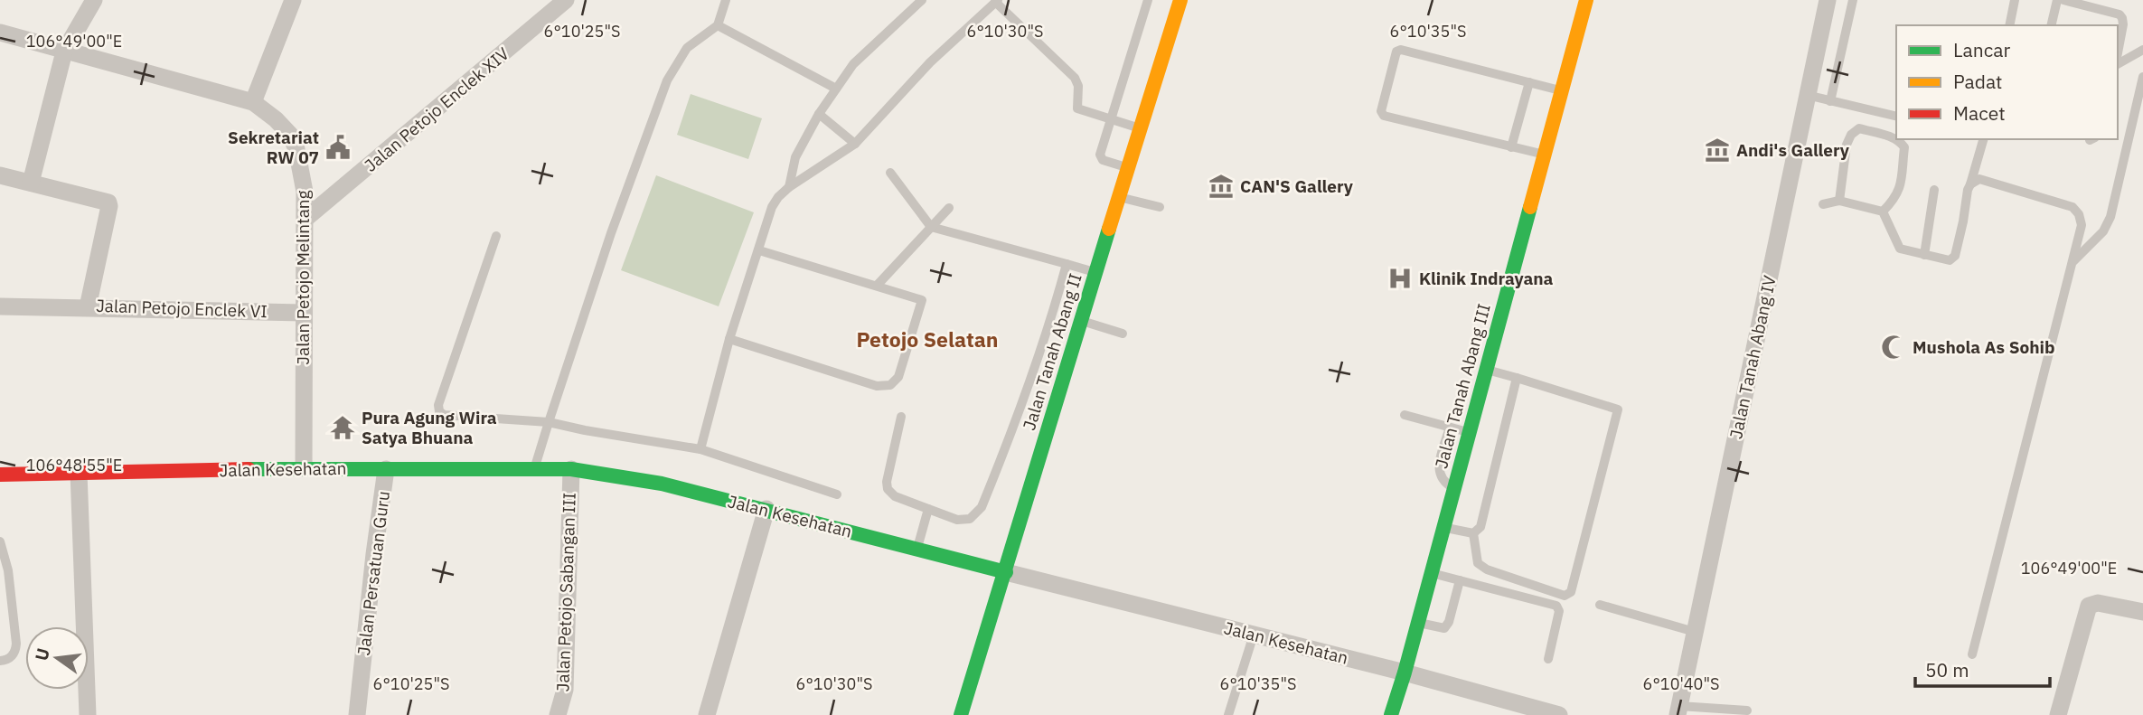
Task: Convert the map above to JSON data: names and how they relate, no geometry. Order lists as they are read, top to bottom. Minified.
{"streets":{"street":["Jalan Petojo Enclek XIV","Jalan Petojo Melintang","Jalan Petojo Enclek VI","Jalan Tanah Abang II","Jalan Tanah Abang IV","Jalan Tanah Abang III","Jalan Kesehatan","Jalan Persatuan Guru","Jalan Petojo Sabangan III"]},"crossings":[["Jalan Petojo Enclek XIV","Jalan Petojo Melintang"],["Jalan Petojo Melintang","Jalan Petojo Enclek VI"],["Jalan Petojo Melintang","Jalan Kesehatan"],["Jalan Tanah Abang II","Jalan Kesehatan"],["Jalan Tanah Abang III","Jalan Kesehatan"],["Jalan Kesehatan","Jalan Persatuan Guru"],["Jalan Kesehatan","Jalan Petojo Sabangan III"]],"districts":["Petojo Selatan"],"places":{"public building":["Sekretariat RW 07"],"museum":["Andi's Gallery","CAN'S Gallery"],"hospital":["Klinik Indrayana"],"mosque":["Mushola As Sohib"],"temple":["Pura Agung Wira Satya Bhuana"]},"legend":["Lancar","Padat","Macet"],"scale_bar":"50 m","north":"left","coordinates":["6°10'25\"S","6°10'30\"S","6°10'35\"S","106°49'00\"E","106°48'55\"E","6°10'40\"S"]}
